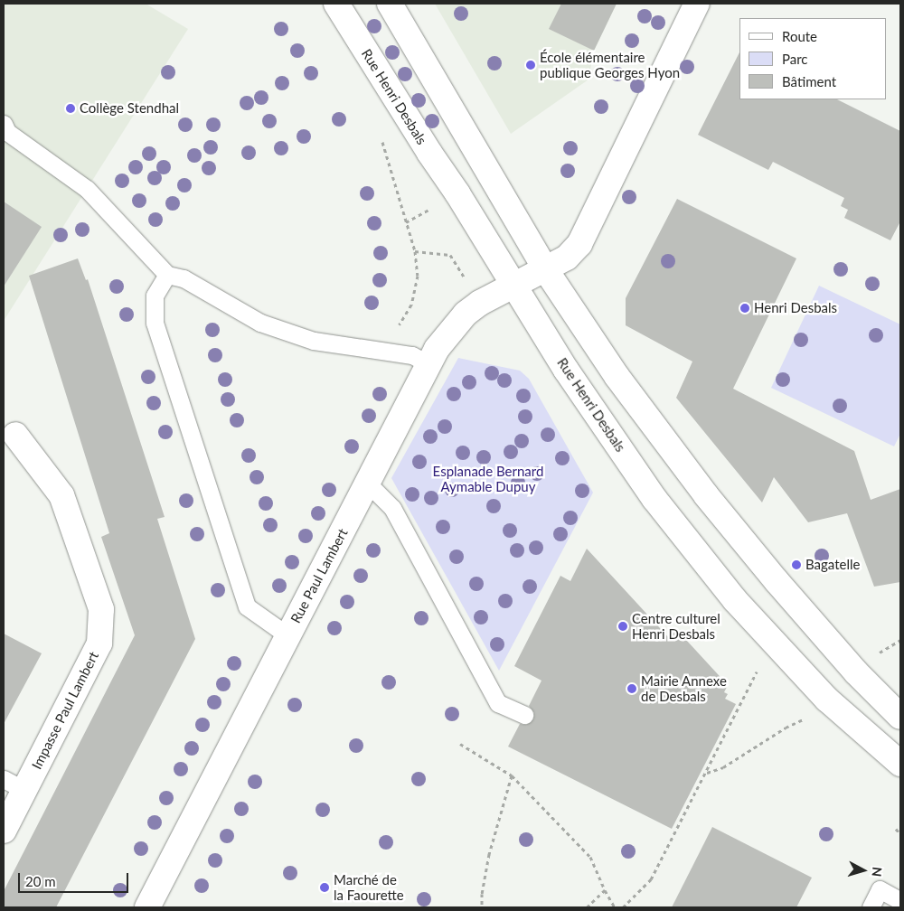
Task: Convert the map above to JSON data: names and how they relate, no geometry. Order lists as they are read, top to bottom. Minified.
{"streets":{"street":["Rue Henri Desbals","Rue Paul Lambert","Impasse Paul Lambert"]},"crossings":[["Rue Henri Desbals","Rue Paul Lambert"]],"parks":["Esplanade Bernard Aymable Dupuy"],"places":["École élémentaire publique Georges Hyon","Collège Stendhal","Henri Desbals","Bagatelle","Centre culturel Henri Desbals","Mairie Annexe de Desbals","Marché de la Faourette"],"legend":["Route","Parc","Bâtiment"],"scale_bar":"20 m","north":"right"}
